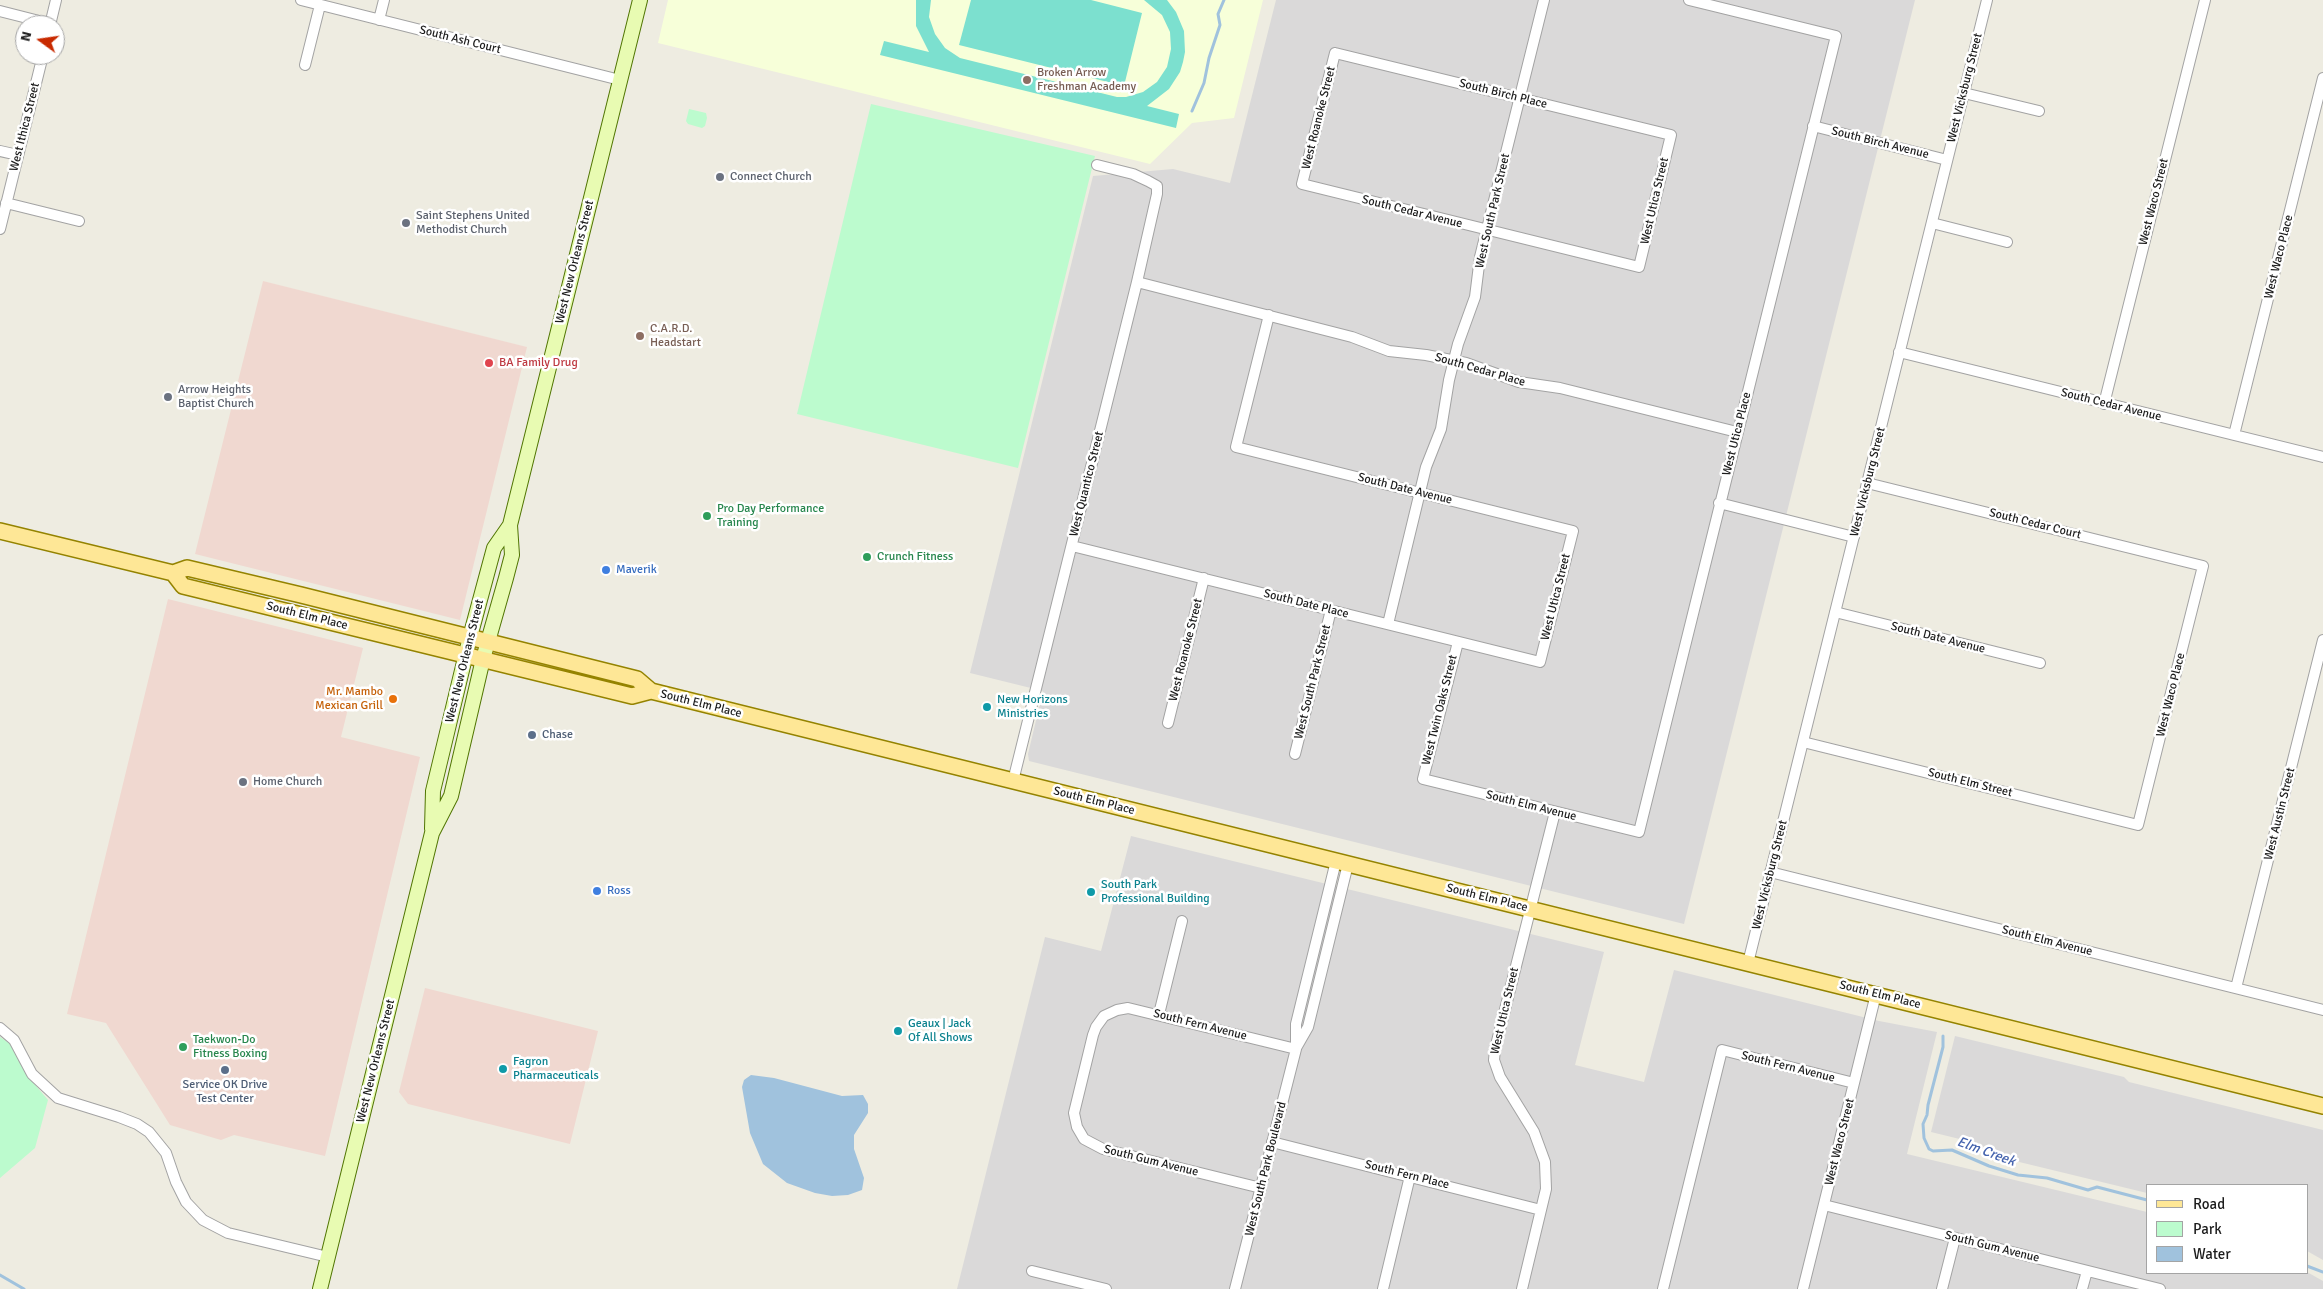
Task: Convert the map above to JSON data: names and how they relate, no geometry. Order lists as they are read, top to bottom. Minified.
{"streets":{"main road":["West New Orleans Street","South Elm Place"],"street":["South Ash Court","West Vicksburg Street","South Birch Place","West Roanoke Street","West Ithica Street","South Birch Avenue","West Utica Street","West Waco Street","West South Park Street","South Cedar Avenue","West Waco Place","South Cedar Place","West Utica Place","West Quantico Street","South Date Avenue","South Cedar Court","South Date Place","West Twin Oaks Street","South Elm Street","South Elm Avenue","West Austin Street","South Fern Avenue","South Gum Avenue","West South Park Boulevard","South Fern Place"]},"crossings":[["South Ash Court","West New Orleans Street"],["West Vicksburg Street","South Birch Avenue"],["West Vicksburg Street","South Cedar Avenue"],["West Vicksburg Street","South Date Avenue"],["West Vicksburg Street","South Cedar Court"],["West Vicksburg Street","South Elm Place"],["West Vicksburg Street","South Elm Street"],["West Vicksburg Street","South Elm Avenue"],["South Birch Place","West Roanoke Street"],["South Birch Place","West Utica Street"],["South Birch Place","West South Park Street"],["West Roanoke Street","South Cedar Avenue"],["West Roanoke Street","South Date Place"],["South Birch Avenue","West Utica Place"],["West Utica Street","South Cedar Avenue"],["West Utica Street","South Date Avenue"],["West Utica Street","South Date Place"],["West Utica Street","South Elm Place"],["West Utica Street","South Elm Avenue"],["West Utica Street","South Fern Place"],["West Waco Street","South Cedar Avenue"],["West Waco Street","South Elm Place"],["West Waco Street","South Fern Avenue"],["West Waco Street","South Gum Avenue"],["West South Park Street","South Cedar Avenue"],["West South Park Street","South Cedar Place"],["West South Park Street","South Date Avenue"],["West South Park Street","South Date Place"],["South Cedar Avenue","West Waco Place"],["West Waco Place","South Cedar Court"],["West Waco Place","South Elm Street"],["West New Orleans Street","South Elm Place"],["South Cedar Place","West Utica Place"],["South Cedar Place","West Quantico Street"],["South Cedar Place","South Date Avenue"],["West Utica Place","South Elm Avenue"],["West Quantico Street","South Date Place"],["West Quantico Street","South Elm Place"],["South Date Place","West Twin Oaks Street"],["South Elm Place","West South Park Boulevard"],["West Twin Oaks Street","South Elm Avenue"],["South Elm Avenue","West Austin Street"],["South Fern Avenue","South Gum Avenue"],["South Fern Avenue","West South Park Boulevard"],["South Gum Avenue","West South Park Boulevard"],["West South Park Boulevard","South Fern Place"]],"water":["Elm Creek"],"places":["Broken Arrow Freshman Academy","Connect Church","Saint Stephens United Methodist Church","C.A.R.D. Headstart","BA Family Drug","Arrow Heights Baptist Church","Pro Day Performance Training","Crunch Fitness","Maverik","Mr. Mambo Mexican Grill","New Horizons Ministries","Chase","Home Church","Ross","South Park Professional Building","Geaux | Jack Of All Shows","Taekwon-Do Fitness Boxing","Fagron Pharmaceuticals","Service OK Drive Test Center"],"legend":["Road","Park","Water"],"north":"left"}
